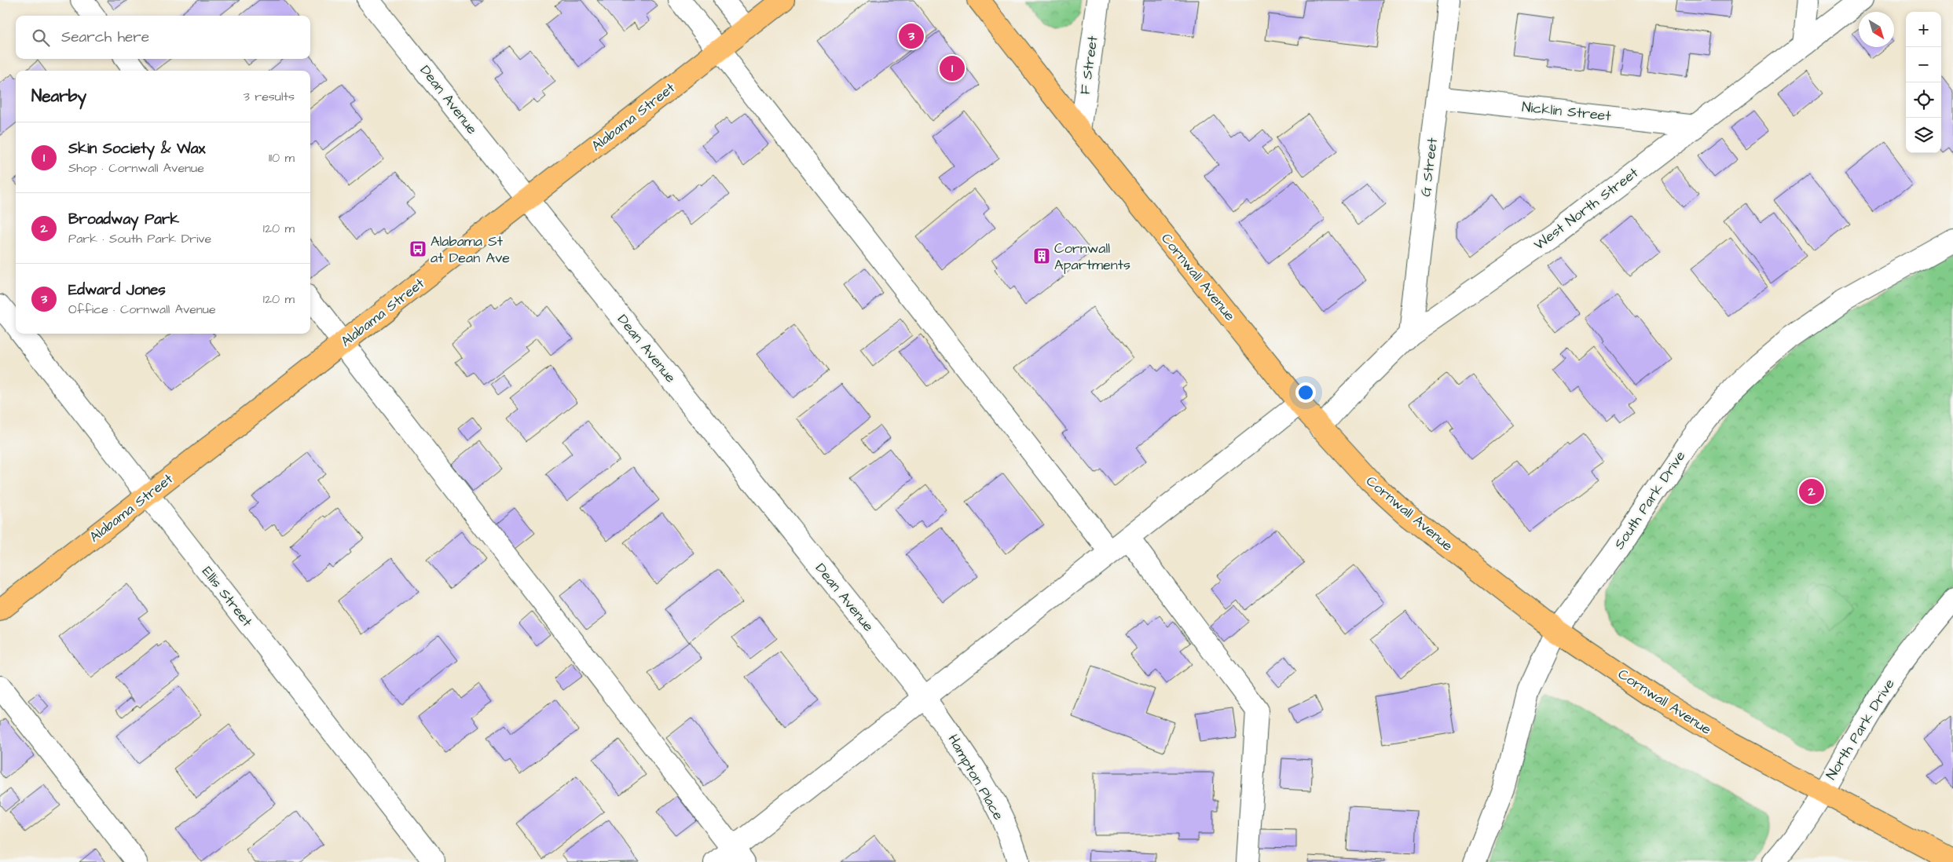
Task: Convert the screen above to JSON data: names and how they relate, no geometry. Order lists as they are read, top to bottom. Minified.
{"streets":{"main road":["Alabama Street","Cornwall Avenue"],"street":["F Street","Dean Avenue","Nicklin Street","G Street","West North Street","South Park Drive","Ellis Street","North Park Drive","Hampton Place"]},"crossings":[["F Street","Cornwall Avenue"],["Dean Avenue","Alabama Street"],["Dean Avenue","Hampton Place"],["Nicklin Street","G Street"],["Nicklin Street","West North Street"],["Alabama Street","Ellis Street"],["G Street","West North Street"],["West North Street","Cornwall Avenue"],["Cornwall Avenue","South Park Drive"],["Cornwall Avenue","North Park Drive"]],"places":{"bus stop":["Alabama St at Dean Ave"],"building":["Cornwall Apartments"]},"north":"bottom right","page":{"map_buttons":["+","−"],"search":"Search here","pins":["3","1","2"],"heading":["Nearby","3 results"],"list":[{"mark":"1","name":"Skin Society & Wax","note":"Shop · Cornwall Avenue","value":"110 m"},{"mark":"2","name":"Broadway Park","note":"Park · South Park Drive","value":"120 m"},{"mark":"3","name":"Edward Jones","note":"Office · Cornwall Avenue","value":"120 m"}]}}
